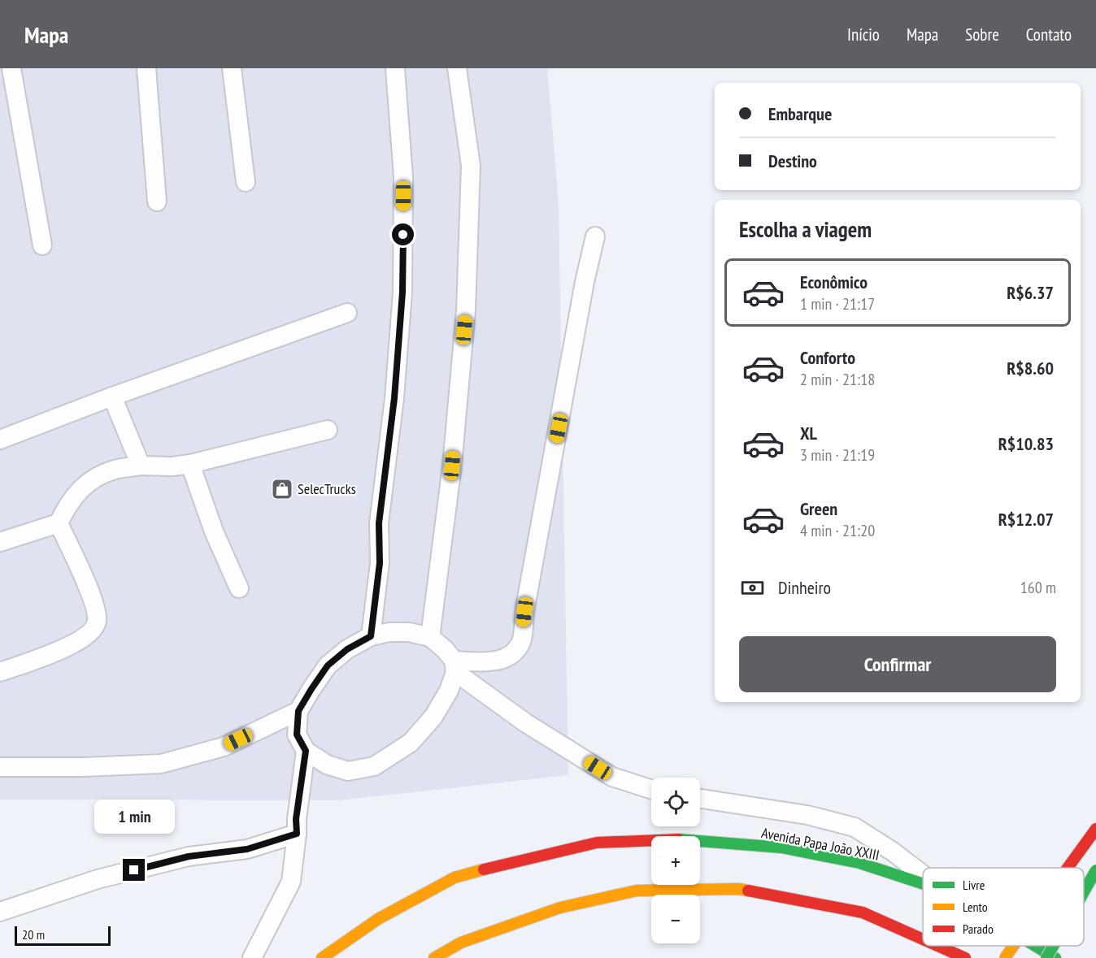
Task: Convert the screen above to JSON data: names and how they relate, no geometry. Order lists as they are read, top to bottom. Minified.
{"streets":{"main road":["Avenida Papa João XXIII"]},"places":{"shop":["SelecTrucks"]},"legend":["Livre","Lento","Parado"],"scale_bar":"20 m","page":{"header":"Mapa","nav":["Início","Mapa","Sobre","Contato"],"banner":["Embarque","Destino"],"heading":"Escolha a viagem","list":[{"name":"Econômico","note":"1 min · 21:17","value":"R$6.37"},{"name":"Conforto","note":"2 min · 21:18","value":"R$8.60"},{"name":"XL","note":"3 min · 21:19","value":"R$10.83"},{"name":"Green","note":"4 min · 21:20","value":"R$12.07"}],"pay":["Dinheiro","160 m"],"buttons":"Confirmar","map_buttons":["+","−"],"bubble":"1 min","scale":"20 m"}}
